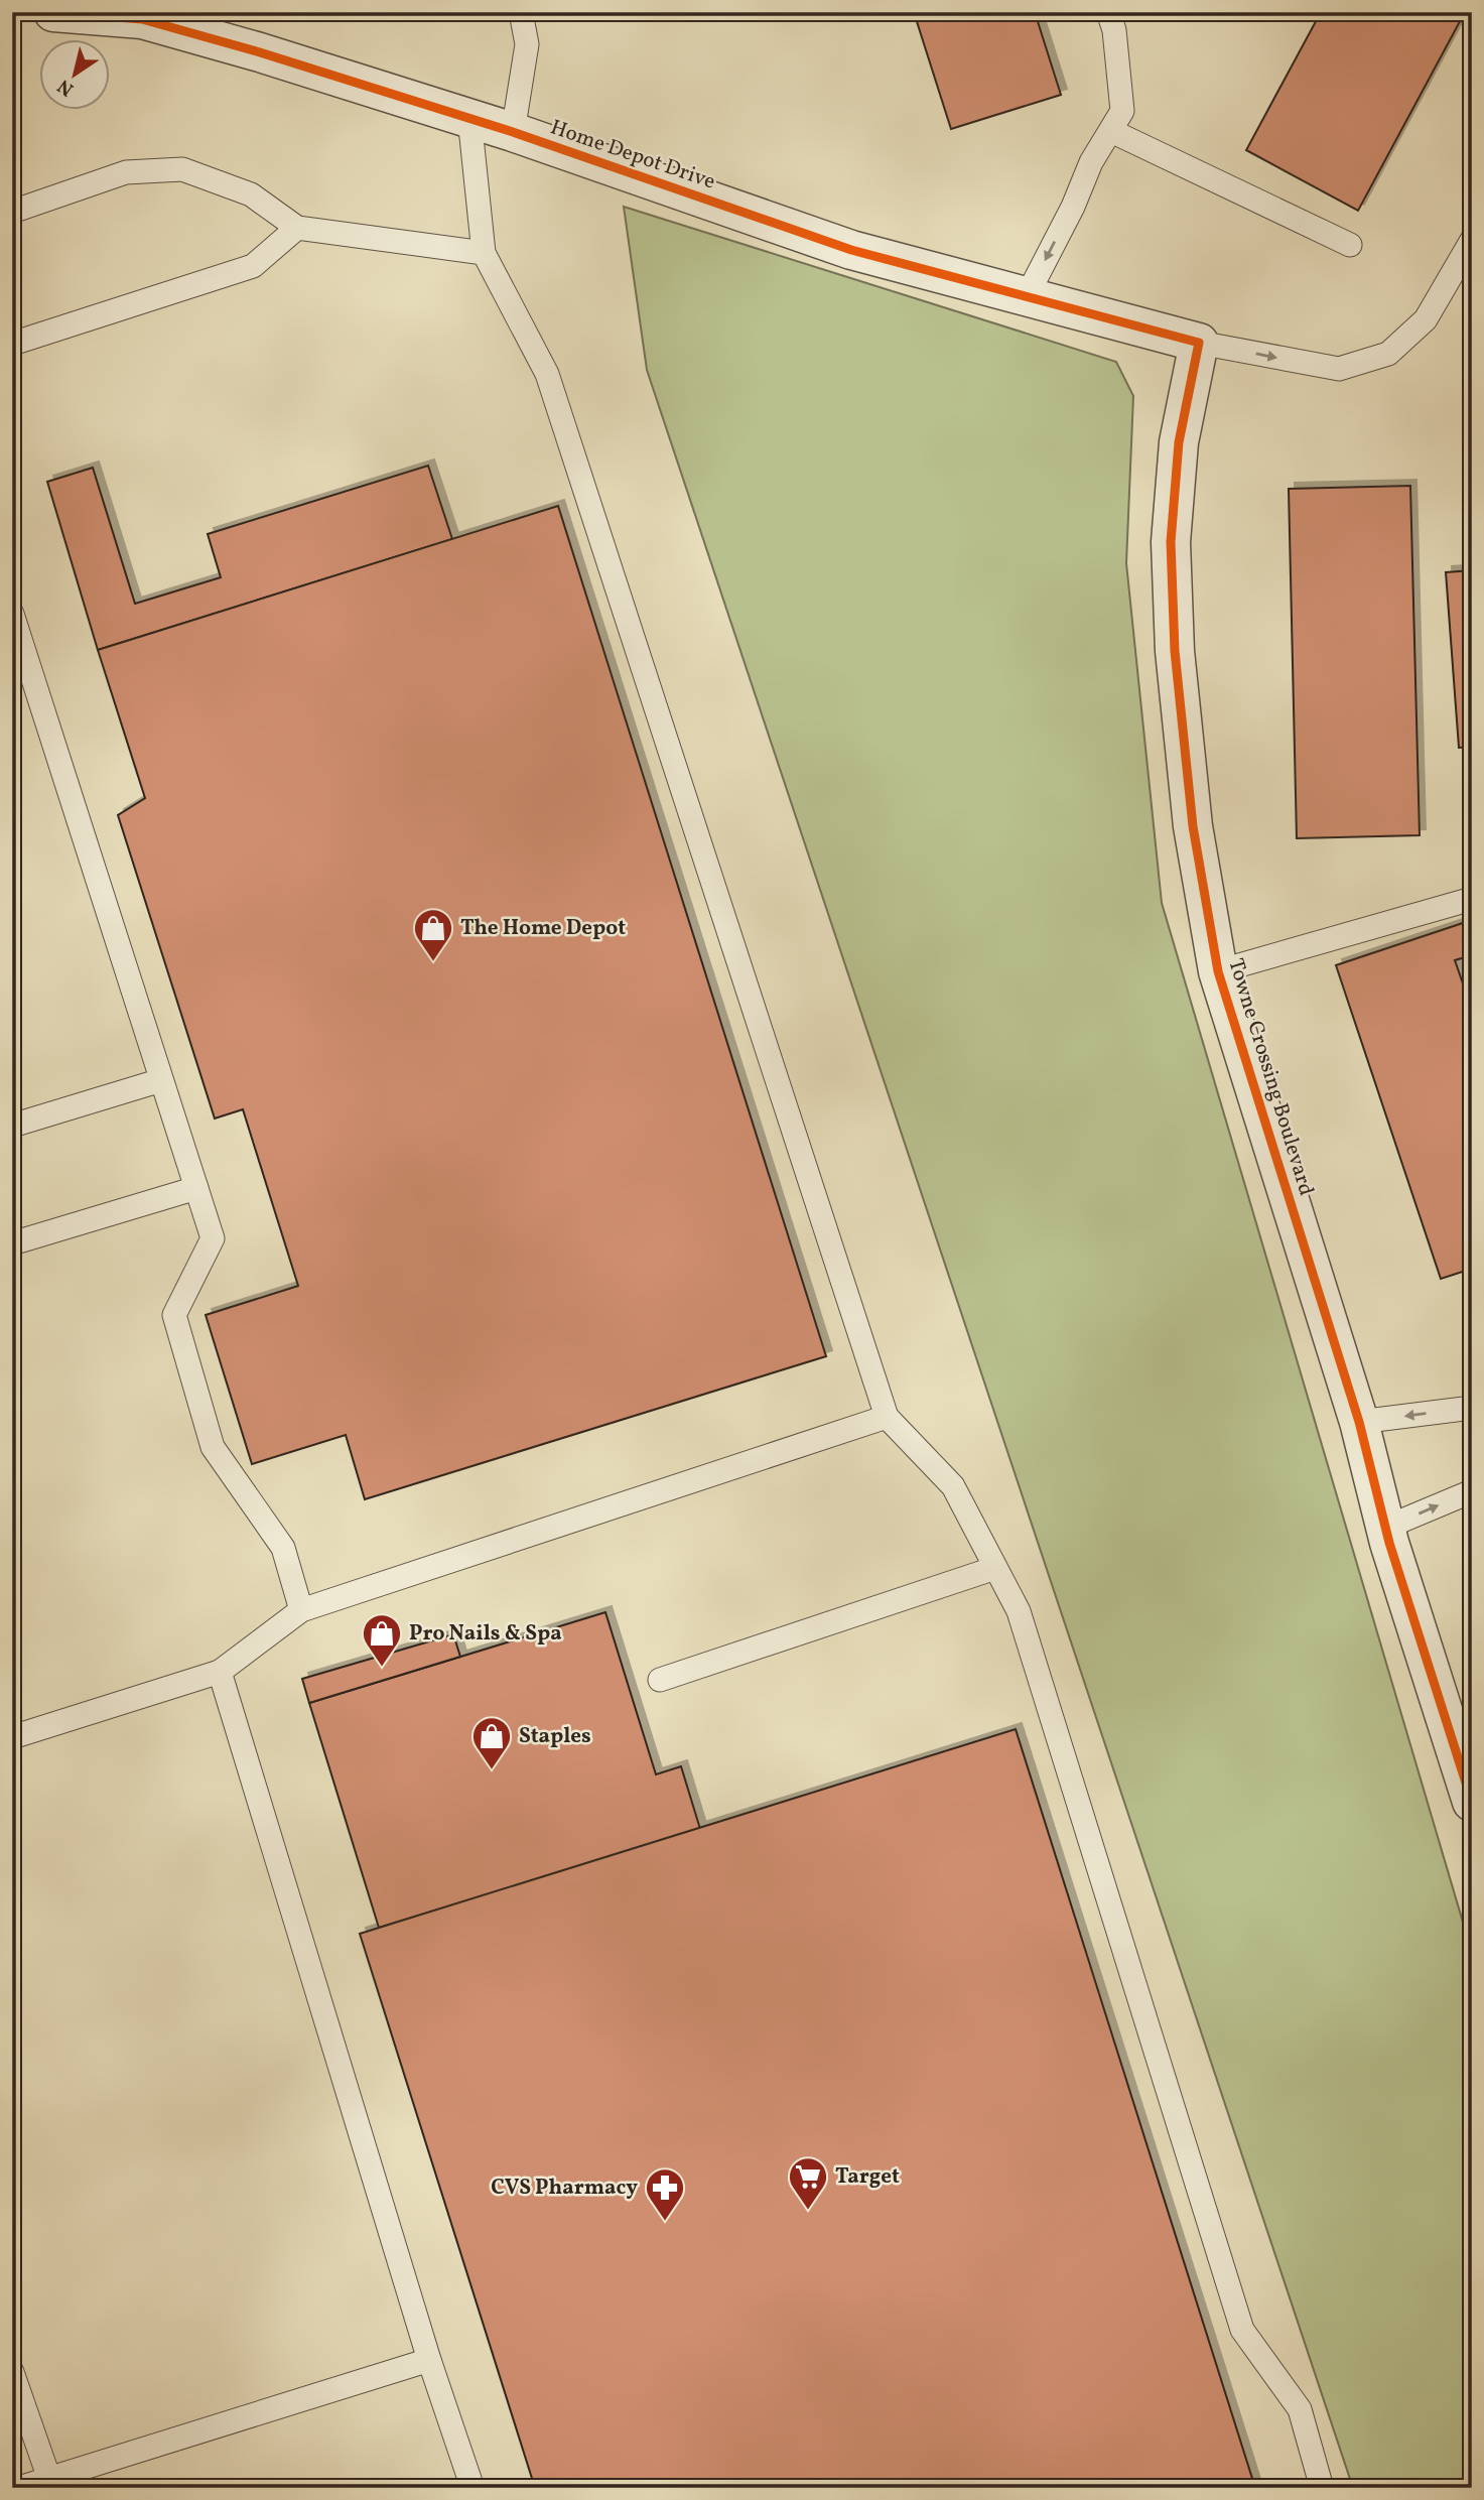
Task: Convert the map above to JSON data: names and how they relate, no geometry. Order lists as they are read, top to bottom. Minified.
{"streets":{"street":["Home Depot Drive","Towne Crossing Boulevard"]},"crossings":[["Home Depot Drive","Towne Crossing Boulevard"]],"places":{"shop":["The Home Depot","Pro Nails & Spa","Staples"],"supermarket":["Target"],"pharmacy":["CVS Pharmacy"]},"north":"bottom left"}
